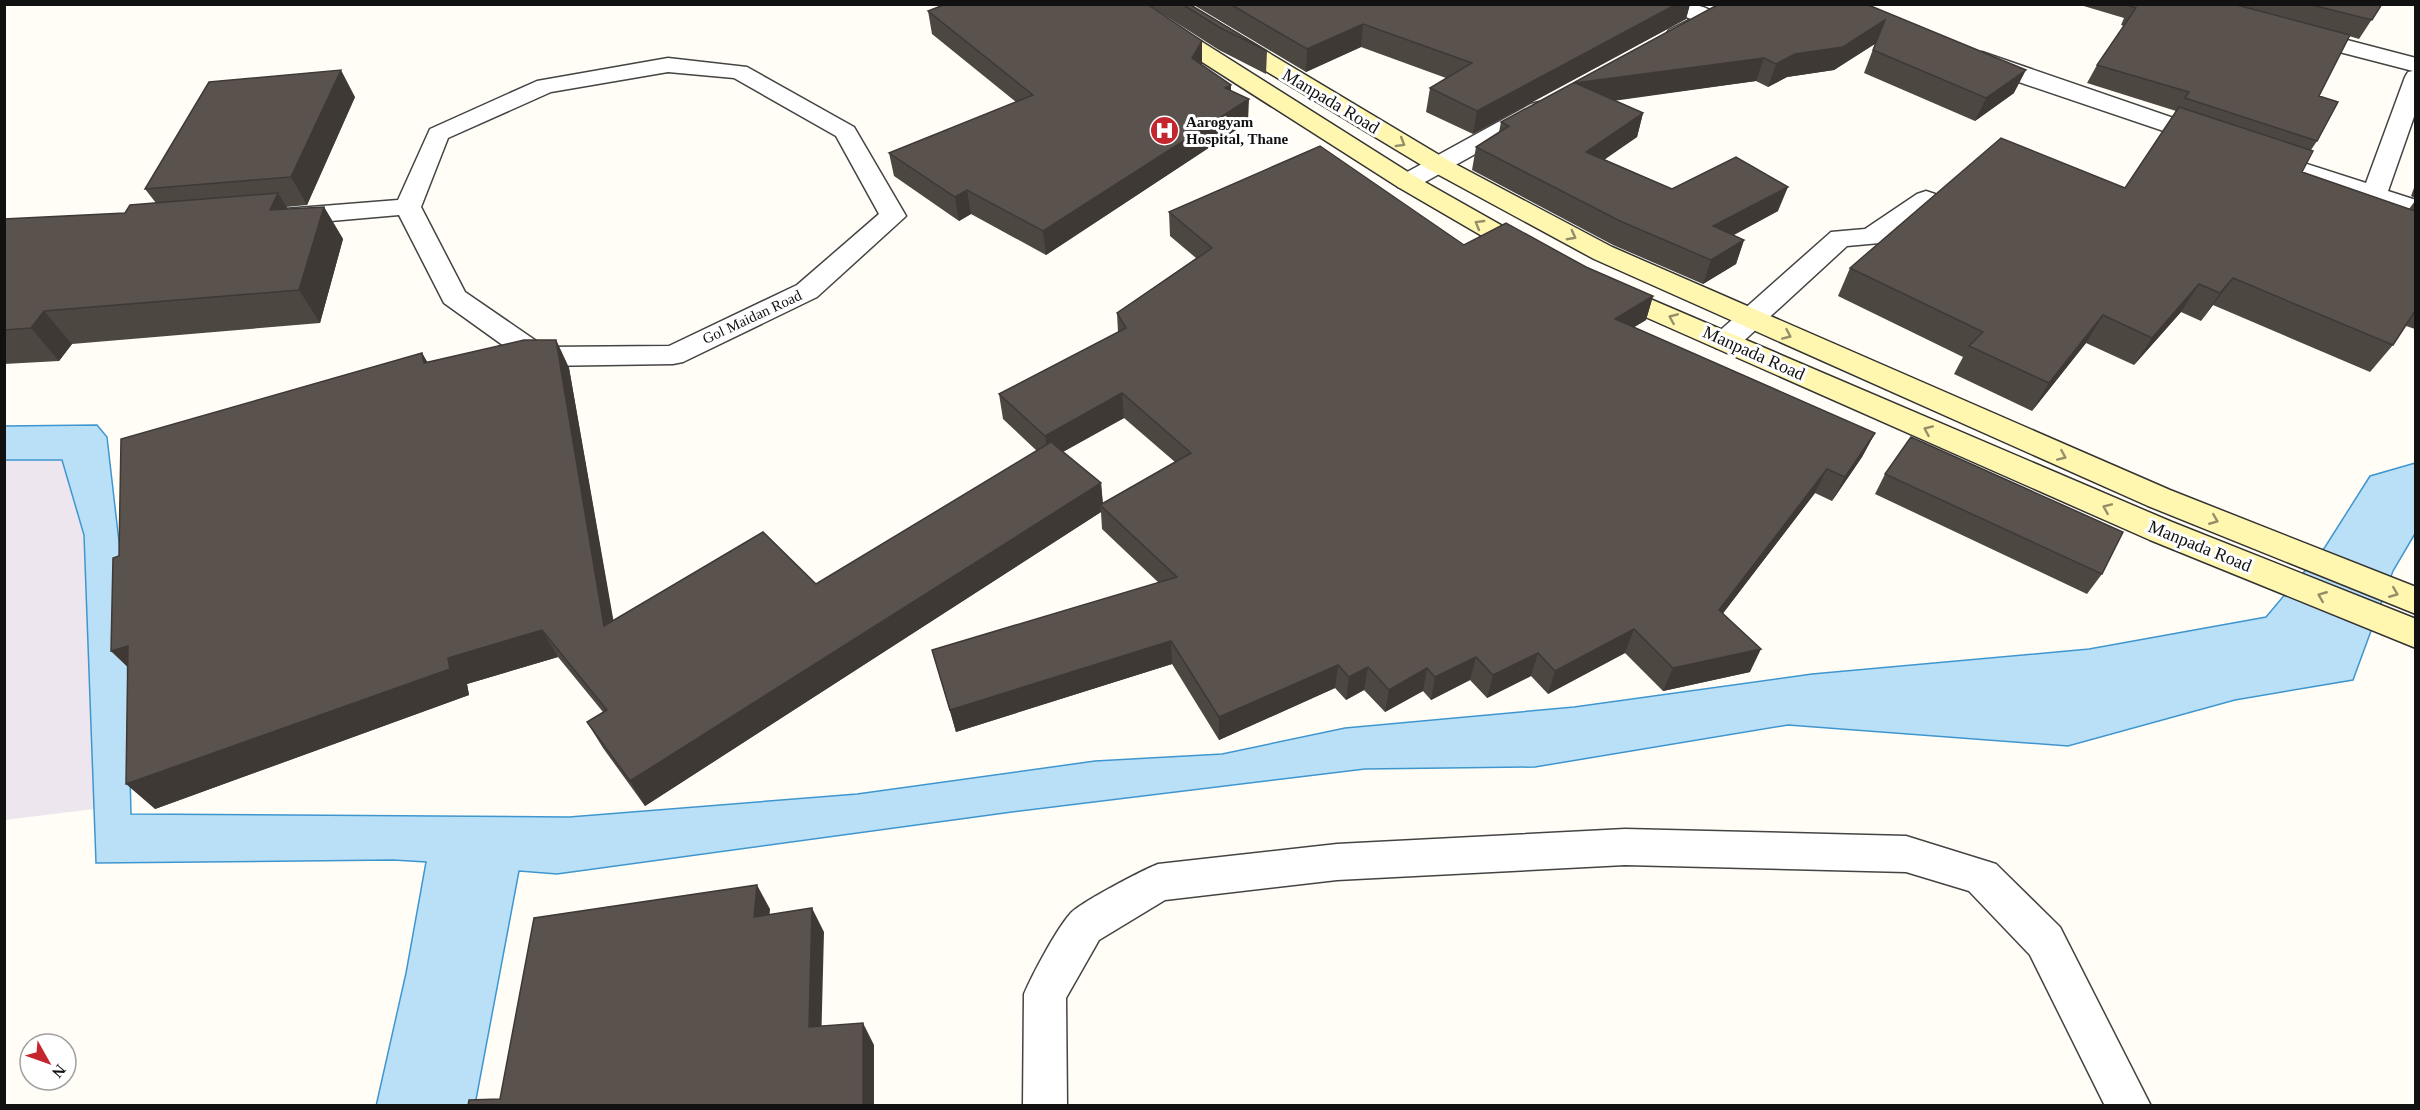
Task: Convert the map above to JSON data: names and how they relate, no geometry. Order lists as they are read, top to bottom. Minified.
{"streets":{"main road":["Manpada Road"],"street":["Gol Maidan Road"]},"places":{"hospital":["Aarogyam Hospital, Thane"]},"north":"bottom right"}
